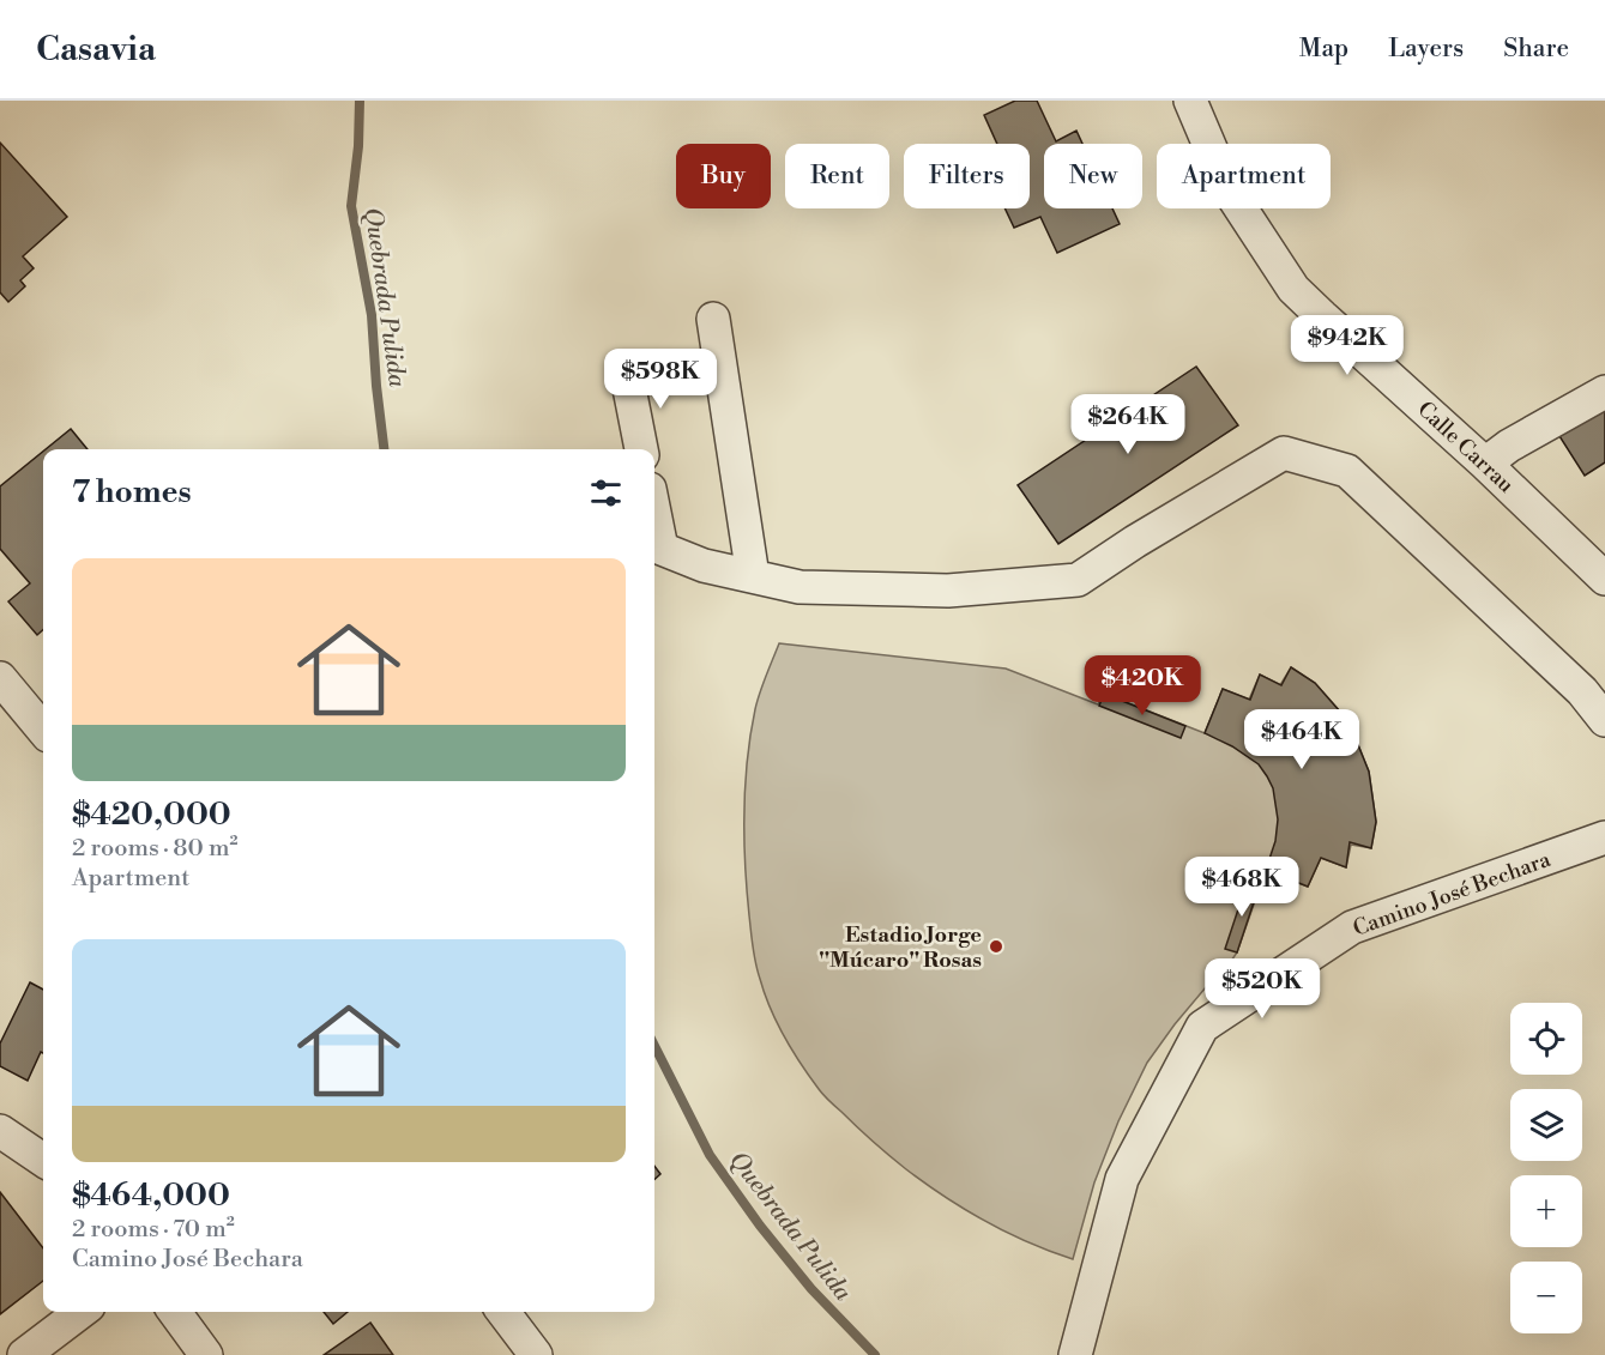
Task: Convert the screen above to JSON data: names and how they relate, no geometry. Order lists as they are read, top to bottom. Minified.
{"streets":{"street":["Calle Carrau","Camino José Bechara"]},"water":["Quebrada Pulida"],"places":["Estadio Jorge ''Múcaro'' Rosas"],"page":{"header":"Casavia","nav":["Map","Layers","Share"],"chip":["Buy","Rent","Filters","New","Apartment"],"price":["$942K","$598K","$264K","$420K","$464K","$468K","$520K"],"heading":"7 homes","list":[{"name":"$420,000","note":"2 rooms · 80 m² · Apartment"},{"name":"$464,000","note":"2 rooms · 70 m² · Camino José Bechara"}],"map_buttons":["+","−"]}}
